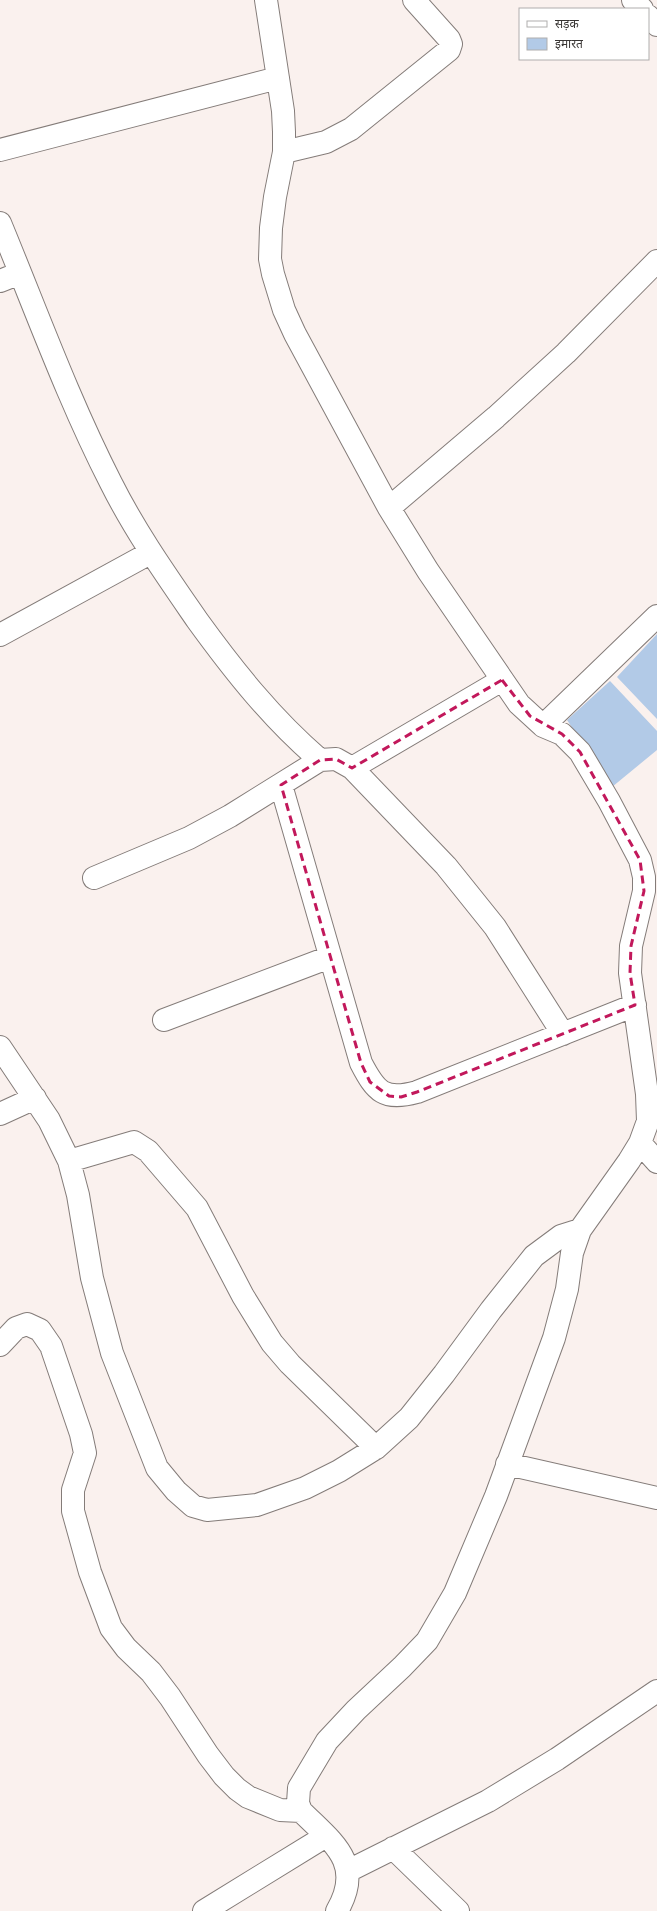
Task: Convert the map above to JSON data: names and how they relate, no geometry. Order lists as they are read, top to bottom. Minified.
{"legend":["सड़क","इमारत"]}
